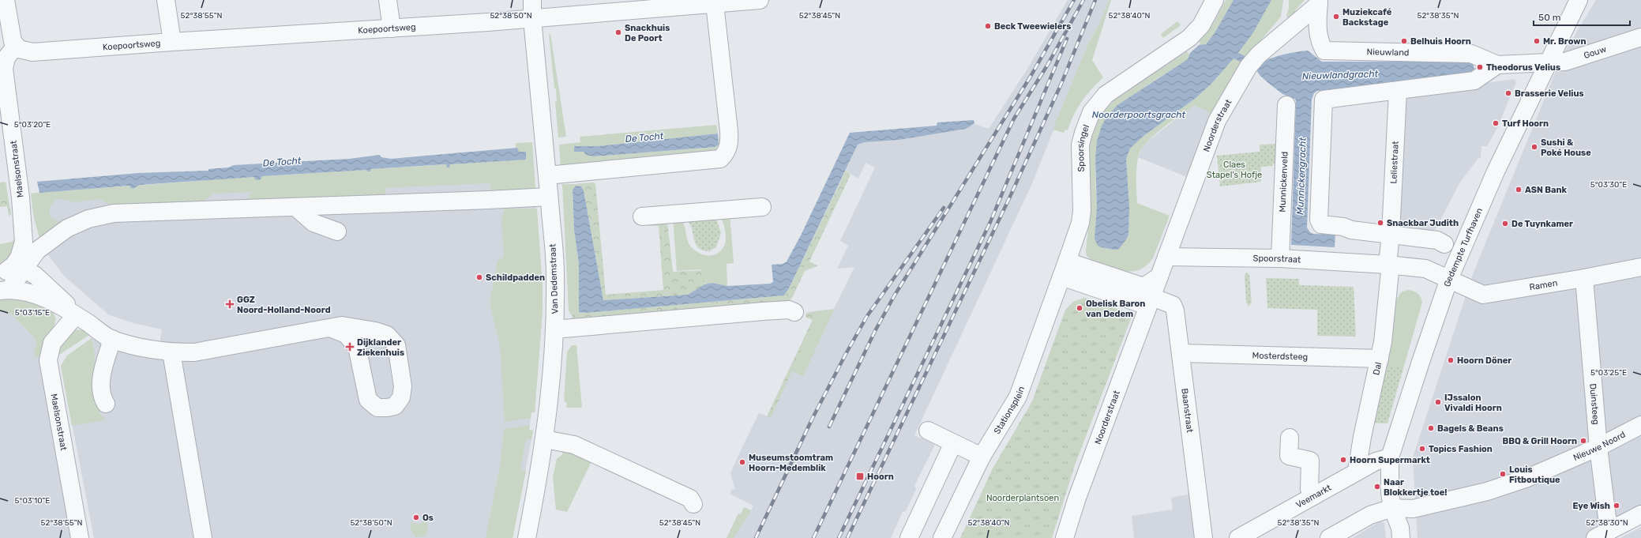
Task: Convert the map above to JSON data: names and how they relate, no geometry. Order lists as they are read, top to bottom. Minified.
{"streets":{"street":["Koepoortsweg","Nieuwland","Gouw","Noorderstraat","Spoorsingel","Leliestraat","Maelsonstraat","Munnickenveld","Gedempte Turfhaven","Spoorstraat","Van Dedemstraat","Ramen","Mosterdsteeg","Dal","Duinsteeg","Stationsplein","Baanstraat","Nieuwe Noord","Veemarkt"]},"crossings":[["Koepoortsweg","Maelsonstraat"],["Koepoortsweg","Van Dedemstraat"],["Nieuwland","Gouw"],["Nieuwland","Noorderstraat"],["Nieuwland","Gedempte Turfhaven"],["Gouw","Gedempte Turfhaven"],["Noorderstraat","Spoorstraat"],["Noorderstraat","Baanstraat"],["Spoorsingel","Stationsplein"],["Munnickenveld","Spoorstraat"],["Gedempte Turfhaven","Spoorstraat"],["Gedempte Turfhaven","Ramen"],["Gedempte Turfhaven","Nieuwe Noord"],["Gedempte Turfhaven","Veemarkt"],["Spoorstraat","Ramen"],["Spoorstraat","Dal"],["Ramen","Duinsteeg"],["Mosterdsteeg","Dal"],["Mosterdsteeg","Baanstraat"],["Dal","Veemarkt"],["Duinsteeg","Nieuwe Noord"]],"water":["Nieuwlandgracht","Noorderpoortsgracht","De Tocht","Munnickengracht"],"parks":["Claes Stapel's Hofje","Noorderplantsoen"],"places":{"other":["Muziekcafé Backstage","Beck Tweewielers","Snackhuis De Poort","Belhuis Hoorn","Mr. Brown","Theodorus Velius","Brasserie Velius","Turf Hoorn","Sushi & Poké House","ASN Bank","Snackbar Judith","De Tuynkamer","Schildpadden","Obelisk Baron van Dedem","Hoorn Döner","IJssalon Vivaldi Hoorn","Bagels & Beans","BBQ & Grill Hoorn","Topics Fashion","Hoorn Supermarkt","Museumstoomtram Hoorn-Medemblik","Louis Fitboutique","Naar Blokkertje toe!","Eye Wish","Os"],"health":["GGZ Noord-Holland-Noord","Dijklander Ziekenhuis"],"transit":["Hoorn"]},"scale_bar":"50 m","coordinates":["52°38'55\"N","52°38'50\"N","52°38'45\"N","52°38'40\"N","52°38'35\"N","5°03'20\"E","5°03'30\"E","5°03'15\"E","5°03'25\"E","5°03'10\"E","52°38'30\"N"]}
